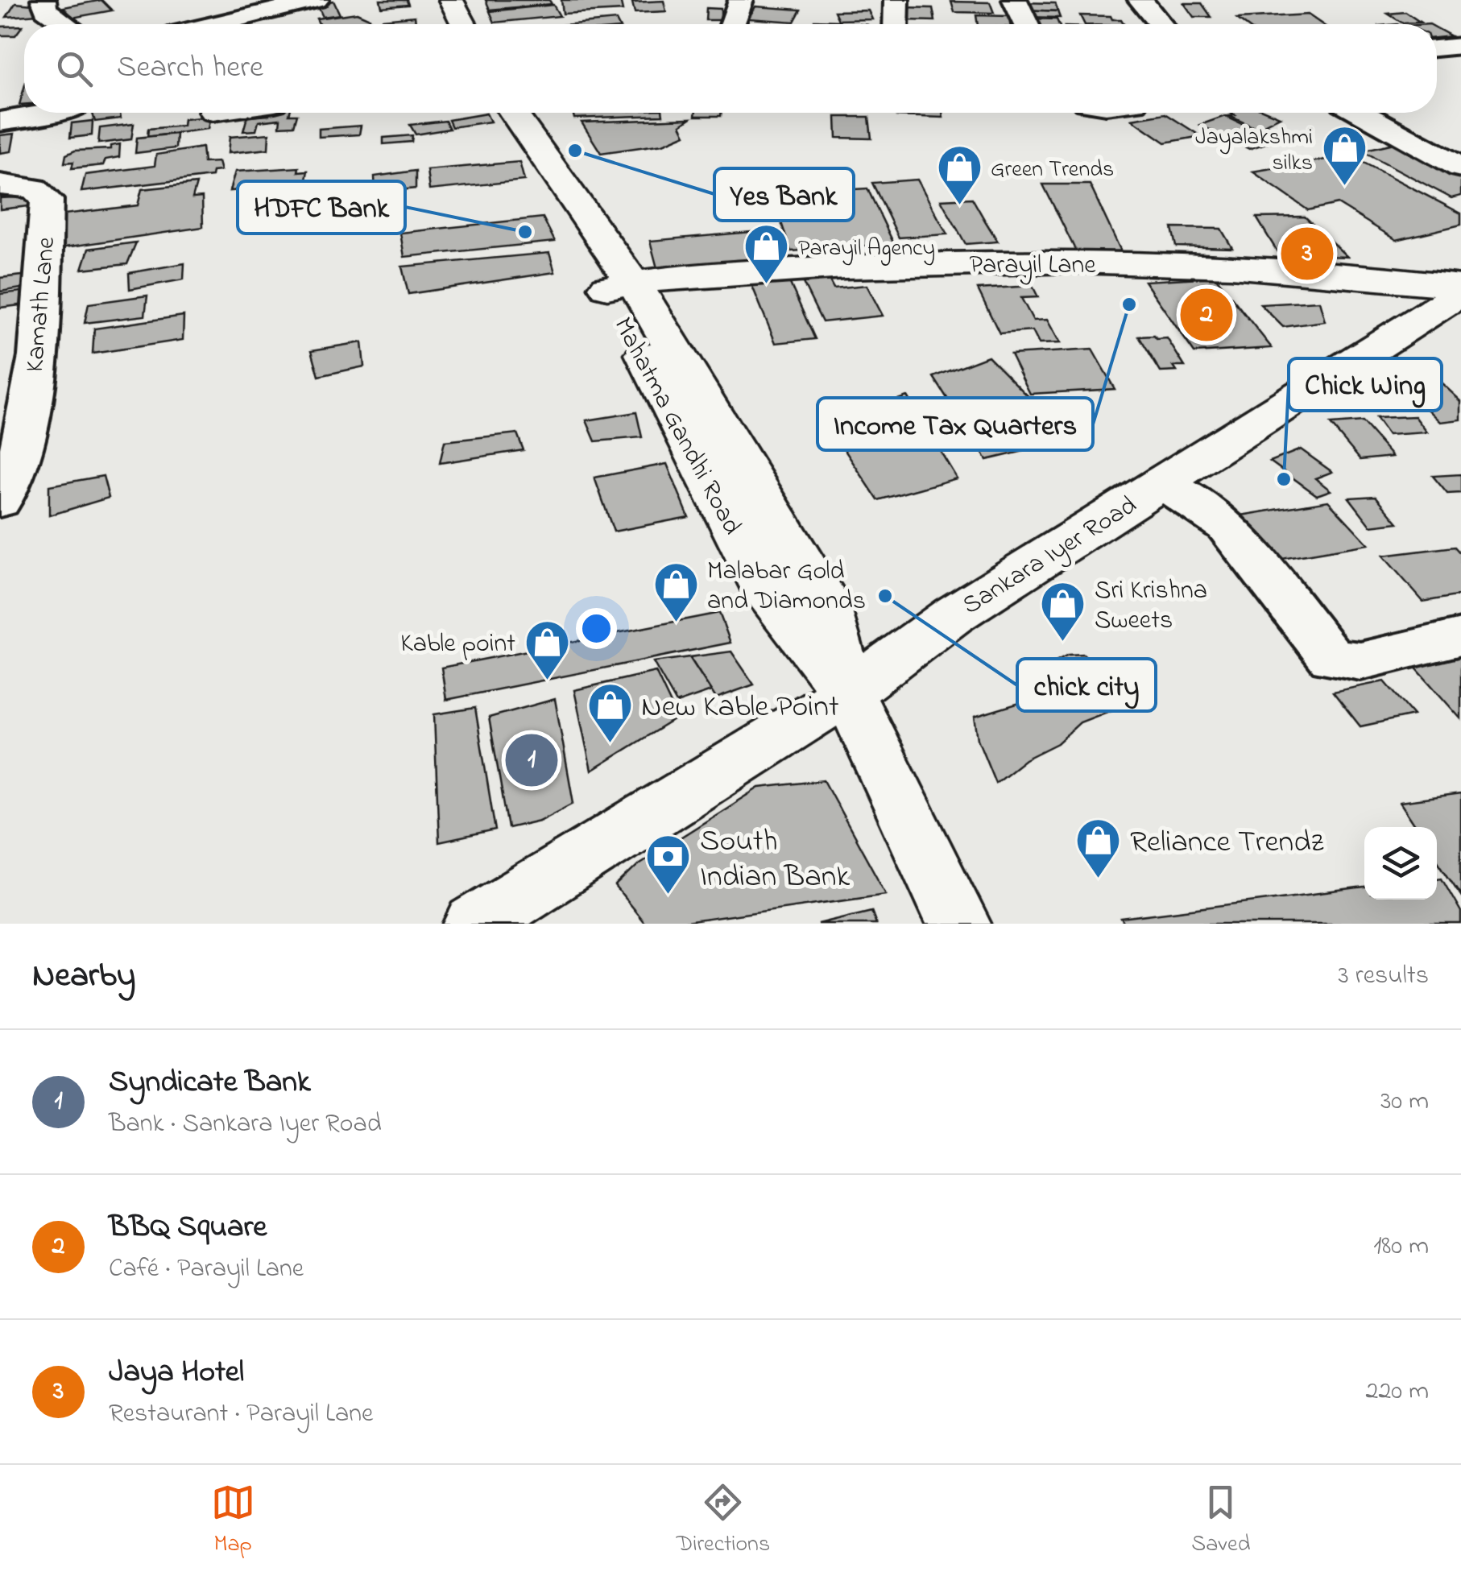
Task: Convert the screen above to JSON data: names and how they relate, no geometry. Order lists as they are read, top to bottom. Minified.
{"streets":{"main road":["Parayil Lane","Mahatma Gandhi Road","Sankara Iyer Road"],"street":["Kamath Lane"]},"crossings":[["Parayil Lane","Mahatma Gandhi Road"],["Mahatma Gandhi Road","Sankara Iyer Road"]],"places":{"other":["Yes Bank","HDFC Bank","Income Tax Quarters","Chick Wing","chick city"],"shop":["Jayalakshmi silks","Green Trends","Parayil Agency","Malabar Gold and Diamonds","Sri Krishna Sweets","Kable point","New Kable Point","Reliance Trendz"],"bank":["South Indian Bank"]},"page":{"search":"Search here","pins":["3","2","1"],"heading":["Nearby","3 results"],"list":[{"mark":"1","name":"Syndicate Bank","note":"Bank · Sankara Iyer Road","value":"30 m"},{"mark":"2","name":"BBQ Square","note":"Café · Parayil Lane","value":"180 m"},{"mark":"3","name":"Jaya Hotel","note":"Restaurant · Parayil Lane","value":"220 m"}],"nav":["Map","Directions","Saved"]}}
